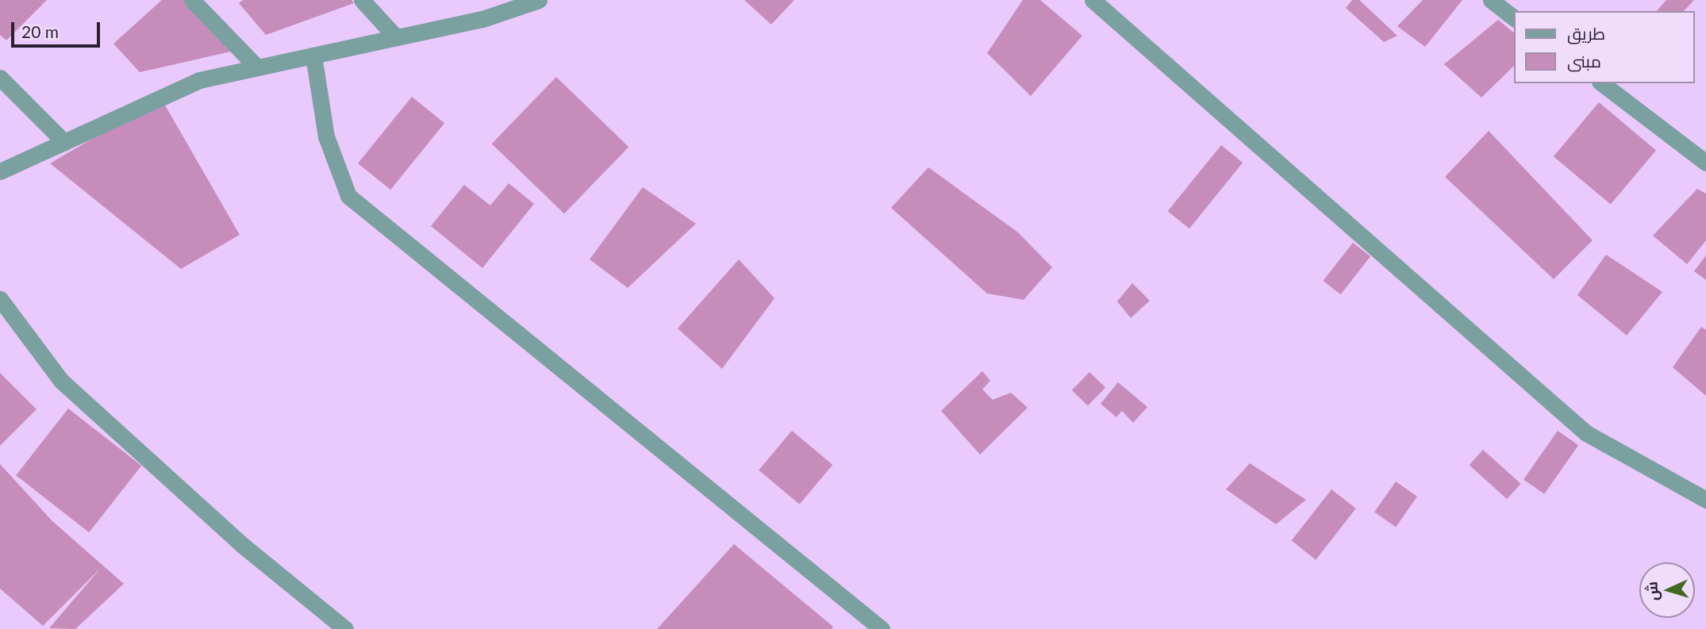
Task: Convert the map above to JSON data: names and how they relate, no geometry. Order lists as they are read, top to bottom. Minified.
{"legend":["طريق","مبنى"],"scale_bar":"20 m","north":"left"}
